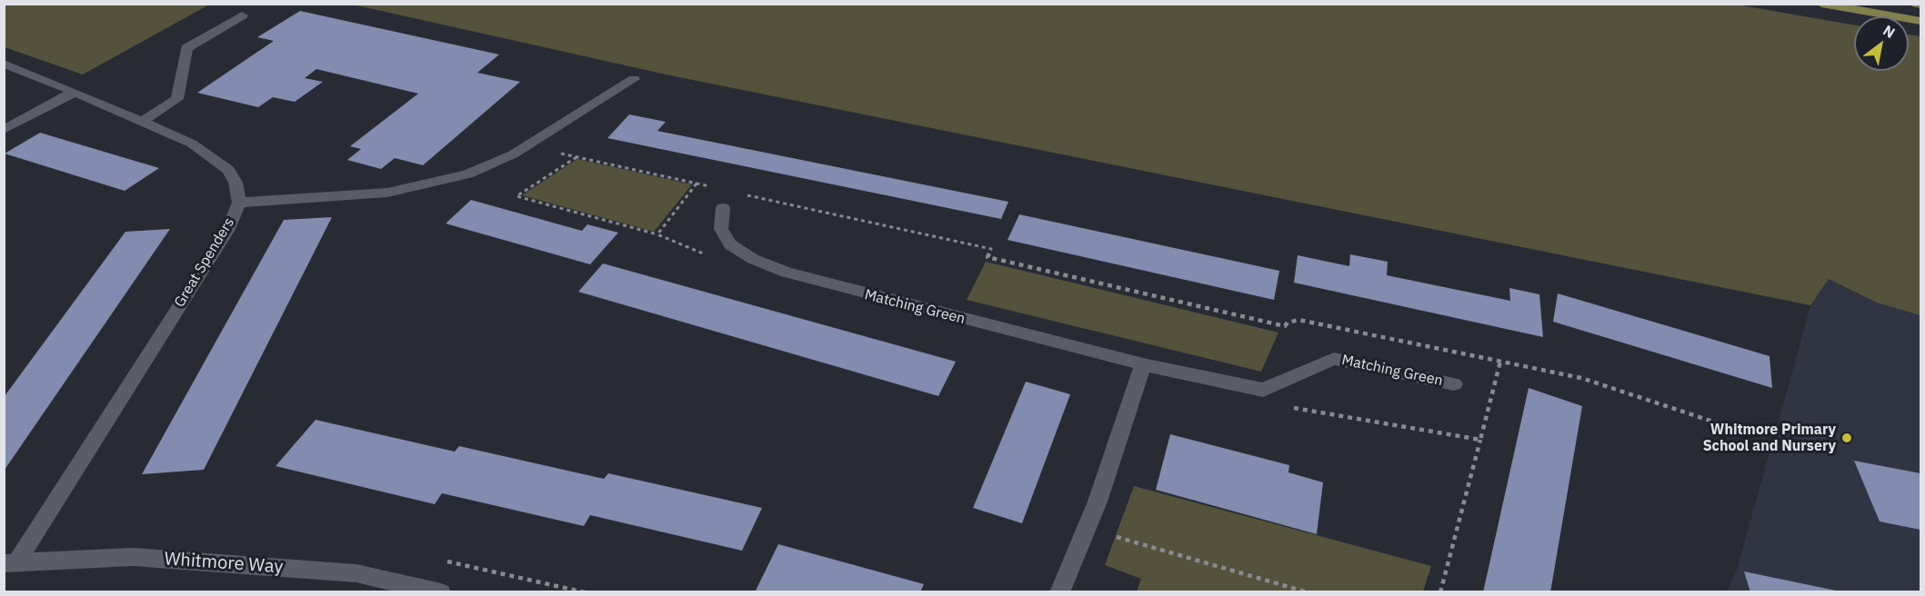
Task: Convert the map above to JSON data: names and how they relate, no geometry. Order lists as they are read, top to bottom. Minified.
{"streets":{"street":["Great Spenders","Matching Green","Whitmore Way"]},"crossings":[["Great Spenders","Whitmore Way"]],"places":["Whitmore Primary School and Nursery"],"north":"top right"}
